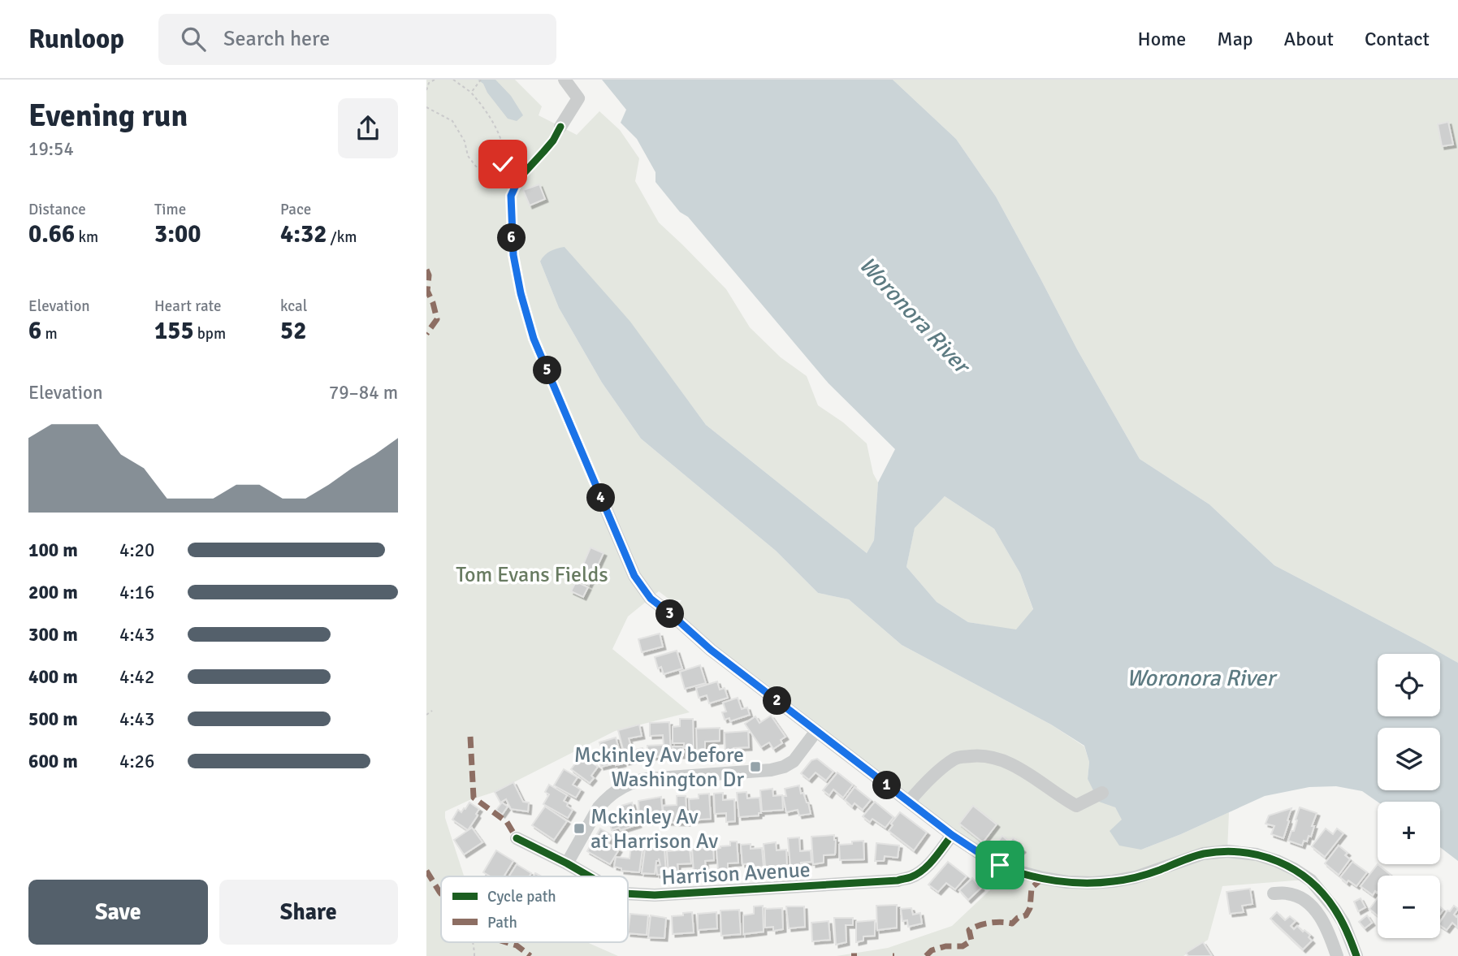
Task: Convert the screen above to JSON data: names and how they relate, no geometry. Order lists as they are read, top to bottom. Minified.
{"streets":{"street":["Harrison Avenue"]},"water":["Woronora River"],"parks":["Tom Evans Fields"],"places":{"transit":["Mckinley Av before Washington Dr","Mckinley Av at Harrison Av"]},"legend":["Cycle path","Path"],"page":{"header":"Runloop","search":"Search here","nav":["Home","Map","About","Contact"],"heading":["Evening run","19:54"],"stats":[["Distance","0.66 km"],["Time","3:00"],["Pace","4:32 /km"],["Elevation","6 m"],["Heart rate","155 bpm"],["kcal","52"]],"pins":["6","5","4","3","2","1"],"chart":["Elevation","79–84 m"],"list":[{"name":"100 m","note":"4:20"},{"name":"200 m","note":"4:16"},{"name":"300 m","note":"4:43"},{"name":"400 m","note":"4:42"},{"name":"500 m","note":"4:43"},{"name":"600 m","note":"4:26"}],"map_buttons":["+","−"],"buttons":["Save","Share"]}}
